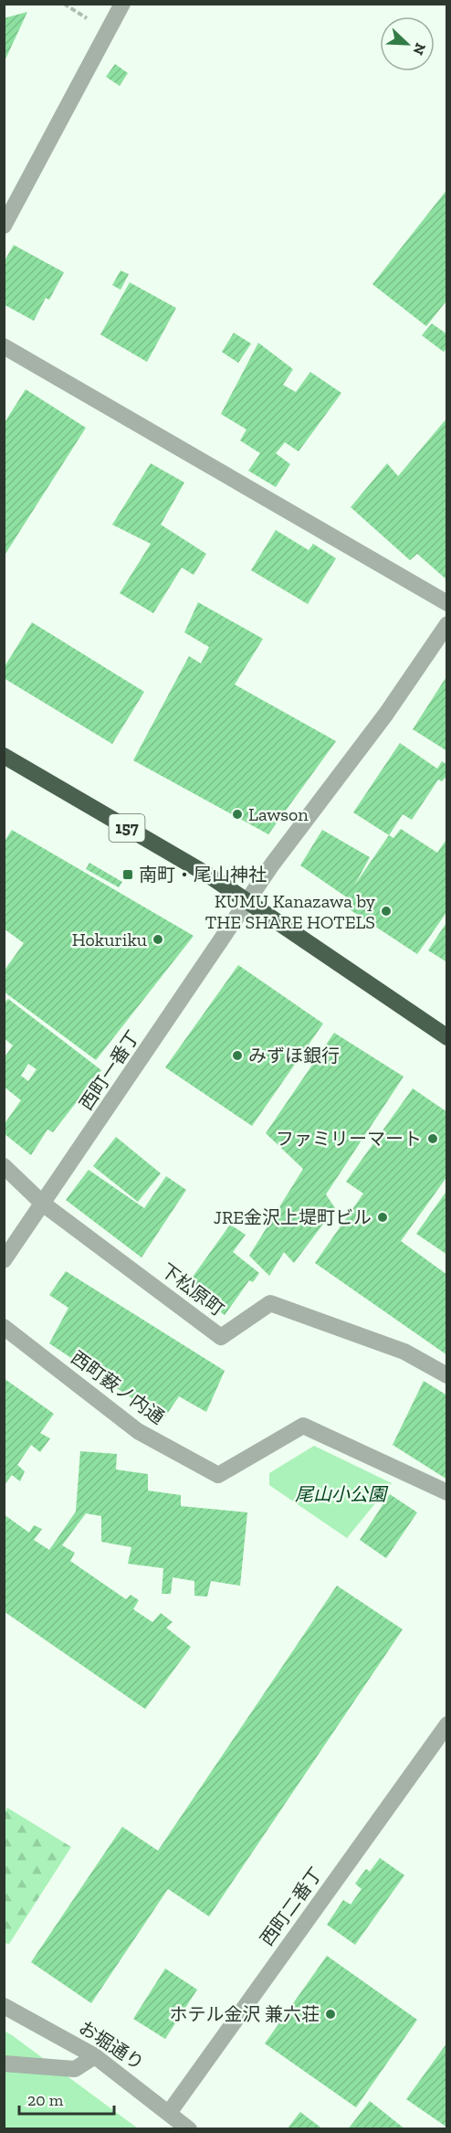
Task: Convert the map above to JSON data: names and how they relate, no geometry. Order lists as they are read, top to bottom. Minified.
{"streets":{"highway":["157"],"street":["西町一番丁","下松原町","西町薮ノ内通","西町二番丁","お堀通り"]},"crossings":[["157","西町一番丁"],["西町一番丁","下松原町"],["西町二番丁","お堀通り"]],"parks":["尾山小公園"],"places":{"other":["Lawson","KUMU Kanazawa by THE SHARE HOTELS","Hokuriku","みずほ銀行","ファミリーマート","JRE金沢上堤町ビル","ホテル金沢 兼六荘"],"transit":["南町・尾山神社"]},"scale_bar":"20 m","north":"bottom right"}
